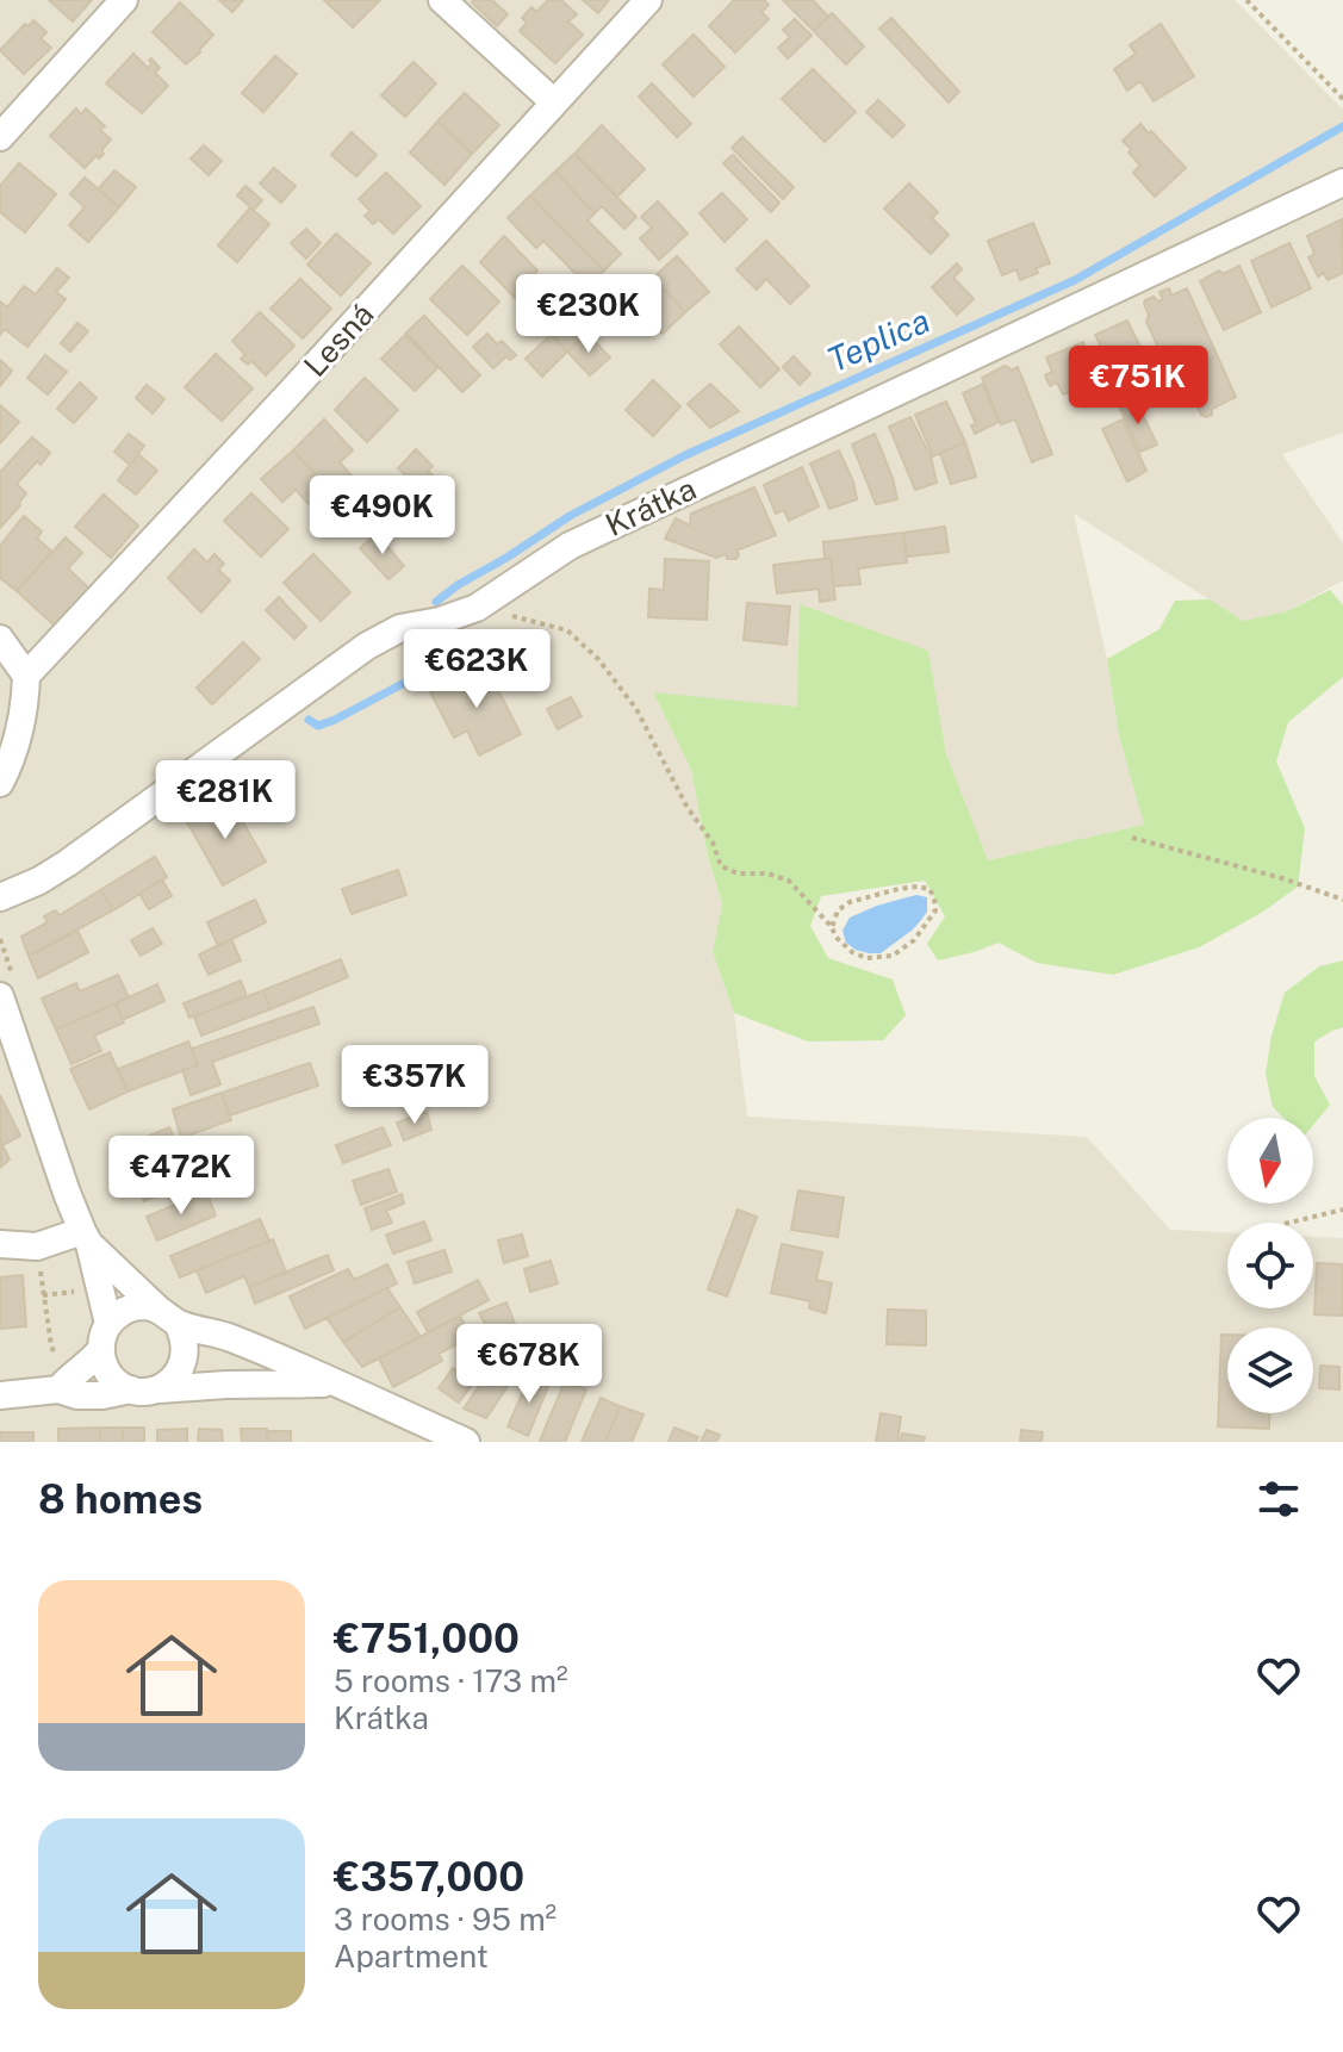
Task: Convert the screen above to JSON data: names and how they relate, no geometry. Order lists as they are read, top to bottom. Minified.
{"streets":{"street":["Lesná","Krátka"]},"water":["Teplica"],"north":"bottom","page":{"price":["€230K","€751K","€490K","€623K","€281K","€357K","€472K","€678K"],"heading":"8 homes","list":[{"name":"€751,000","note":"5 rooms · 173 m² · Krátka"},{"name":"€357,000","note":"3 rooms · 95 m² · Apartment"}]}}
